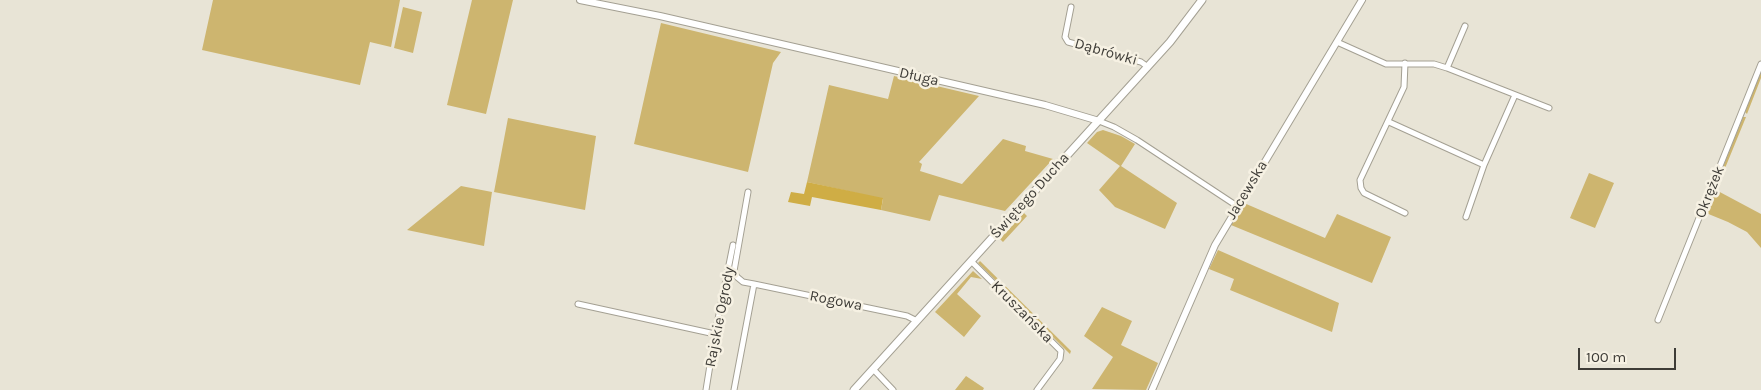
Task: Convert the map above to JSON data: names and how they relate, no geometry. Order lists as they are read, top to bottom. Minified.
{"streets":{"main road":["Świętego Ducha"],"street":["Dąbrówki","Długa","Jacewska","Okrężek","Rogowa","Kruszańska","Rajskie Ogrody"]},"crossings":[["Dąbrówki","Świętego Ducha"],["Długa","Jacewska"],["Długa","Świętego Ducha"],["Świętego Ducha","Rogowa"],["Świętego Ducha","Kruszańska"]],"scale_bar":"100 m"}
